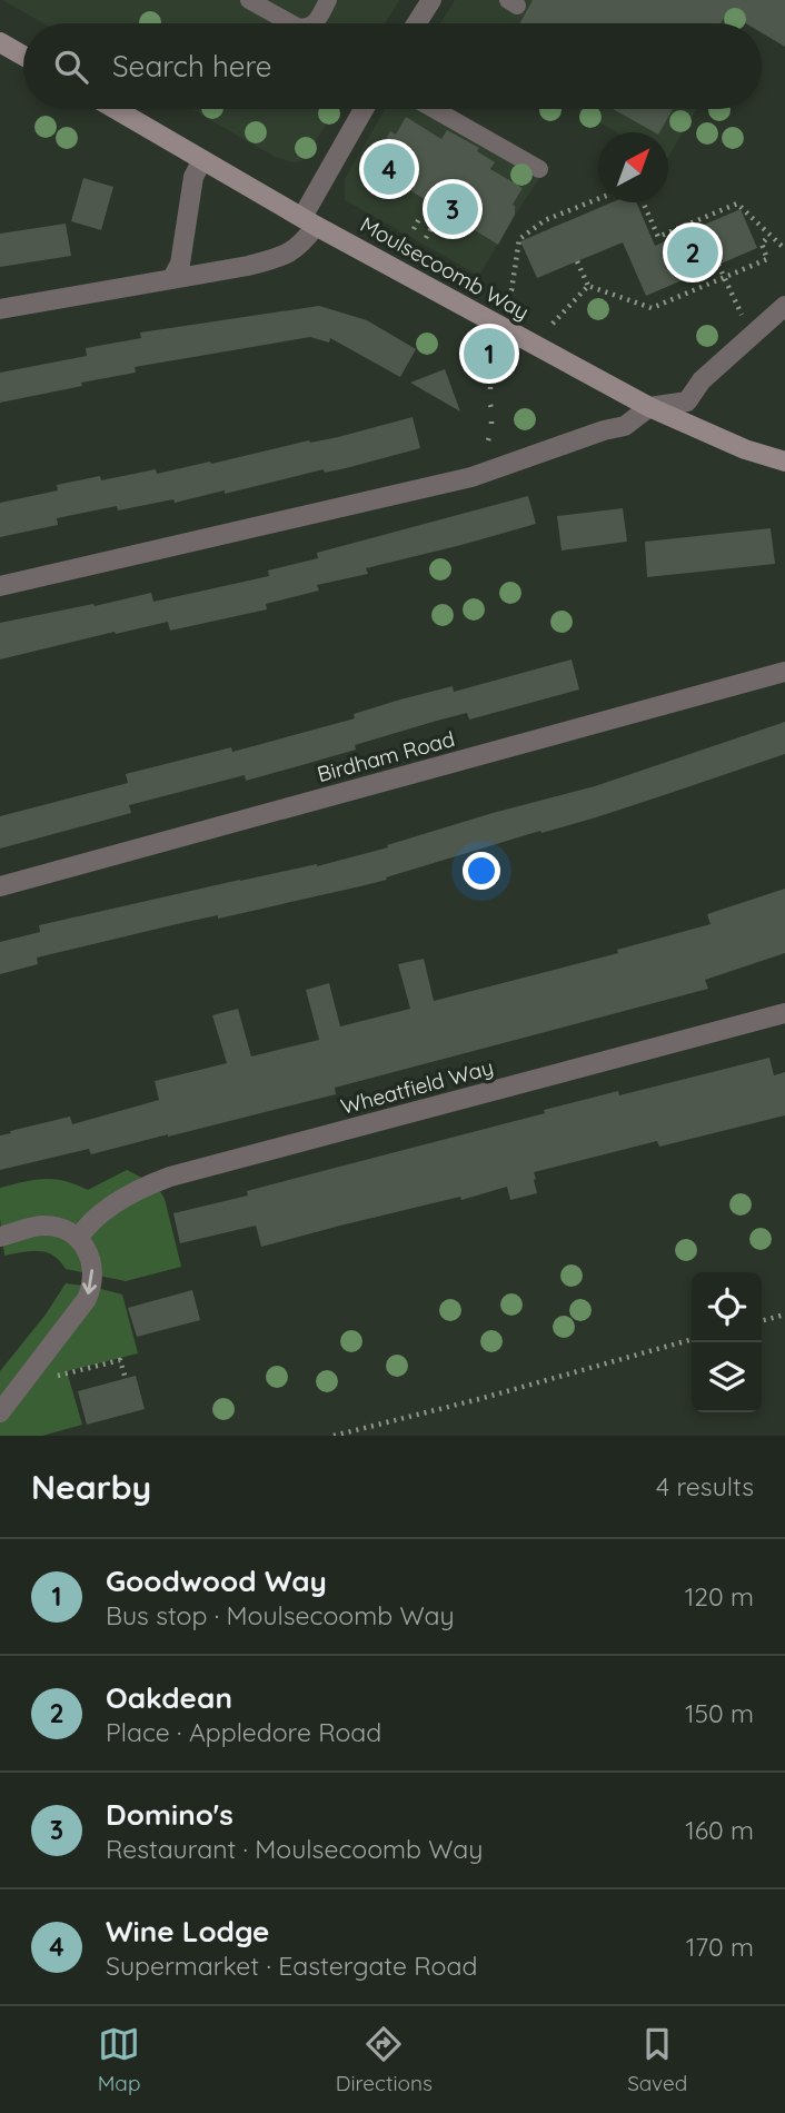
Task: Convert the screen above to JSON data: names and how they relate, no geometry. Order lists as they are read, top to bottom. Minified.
{"streets":{"street":["Moulsecoomb Way","Birdham Road","Wheatfield Way"]},"north":"top right","page":{"search":"Search here","pins":["4","3","2","1"],"heading":["Nearby","4 results"],"list":[{"mark":"1","name":"Goodwood Way","note":"Bus stop · Moulsecoomb Way","value":"120 m"},{"mark":"2","name":"Oakdean","note":"Place · Appledore Road","value":"150 m"},{"mark":"3","name":"Domino's","note":"Restaurant · Moulsecoomb Way","value":"160 m"},{"mark":"4","name":"Wine Lodge","note":"Supermarket · Eastergate Road","value":"170 m"}],"nav":["Map","Directions","Saved"]}}
